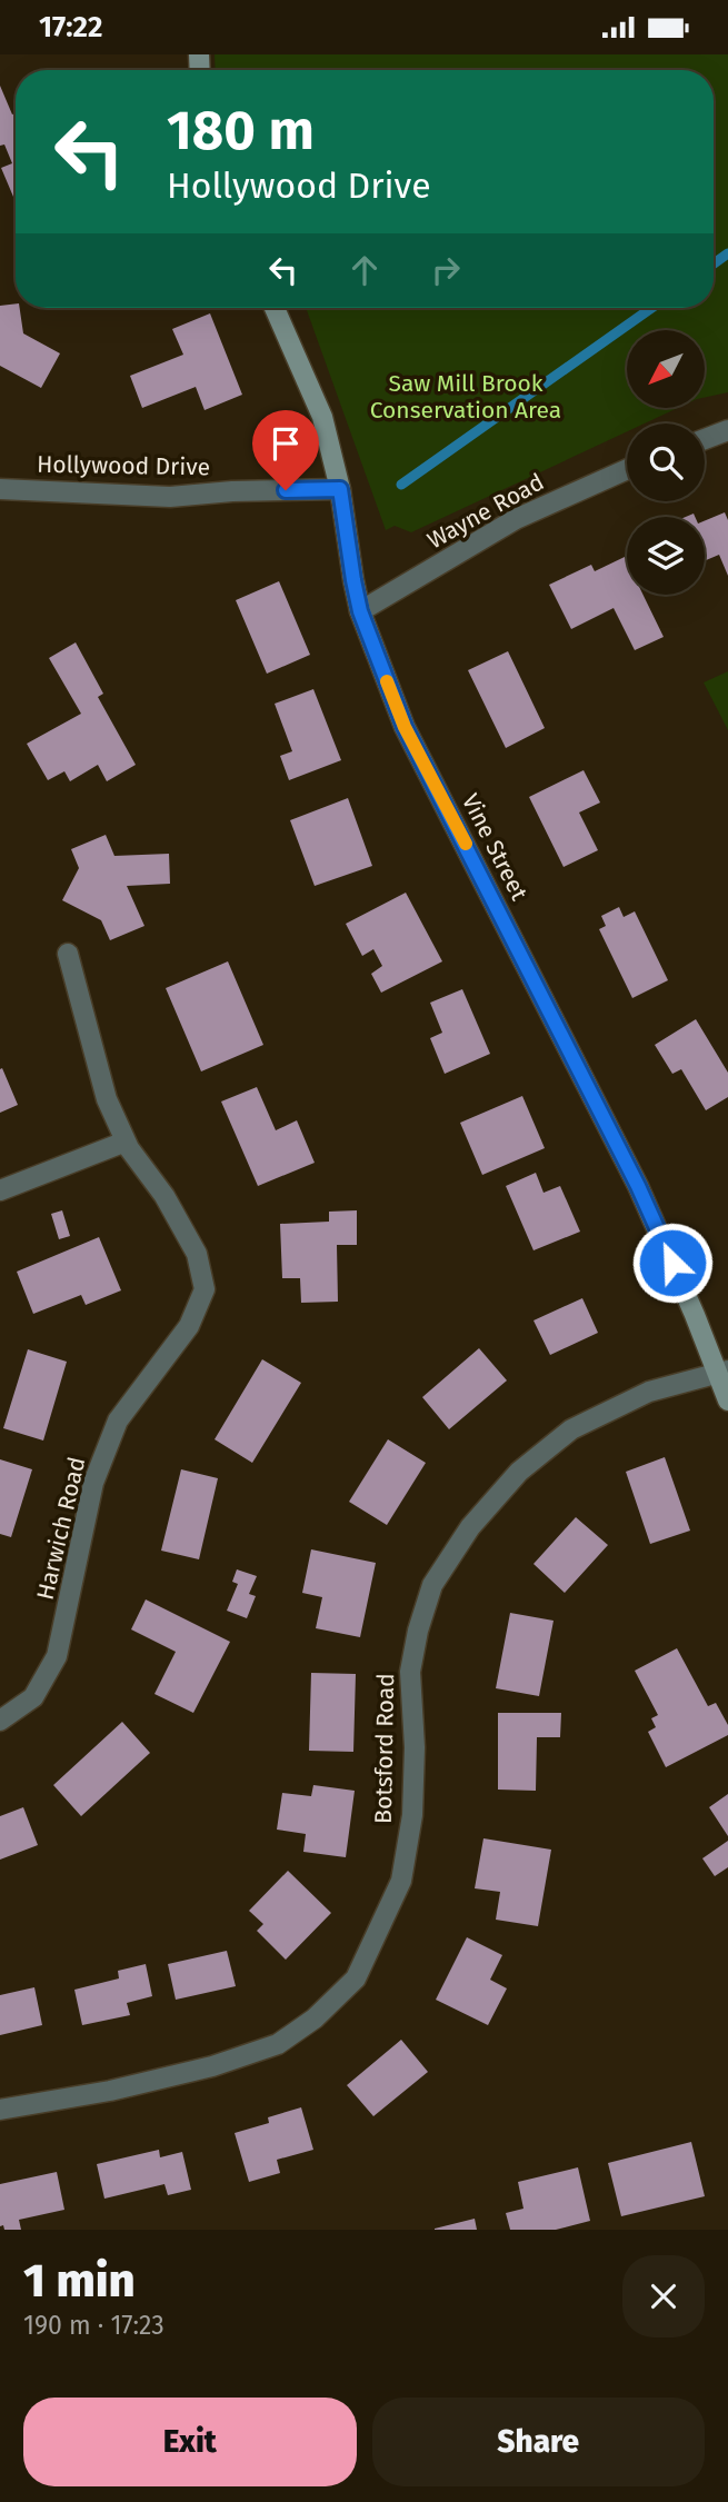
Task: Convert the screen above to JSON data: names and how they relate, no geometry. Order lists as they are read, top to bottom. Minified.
{"streets":{"street":["Hollywood Drive","Wayne Road","Vine Street","Harwich Road","Botsford Road"]},"crossings":[["Hollywood Drive","Vine Street"],["Wayne Road","Vine Street"],["Vine Street","Botsford Road"]],"parks":["Saw Mill Brook Conservation Area"],"north":"bottom left","page":{"status":"17:22","turn":["180 m","Hollywood Drive"],"heading":["1 min","190 m · 17:23"],"buttons":["Exit","Share"]}}
